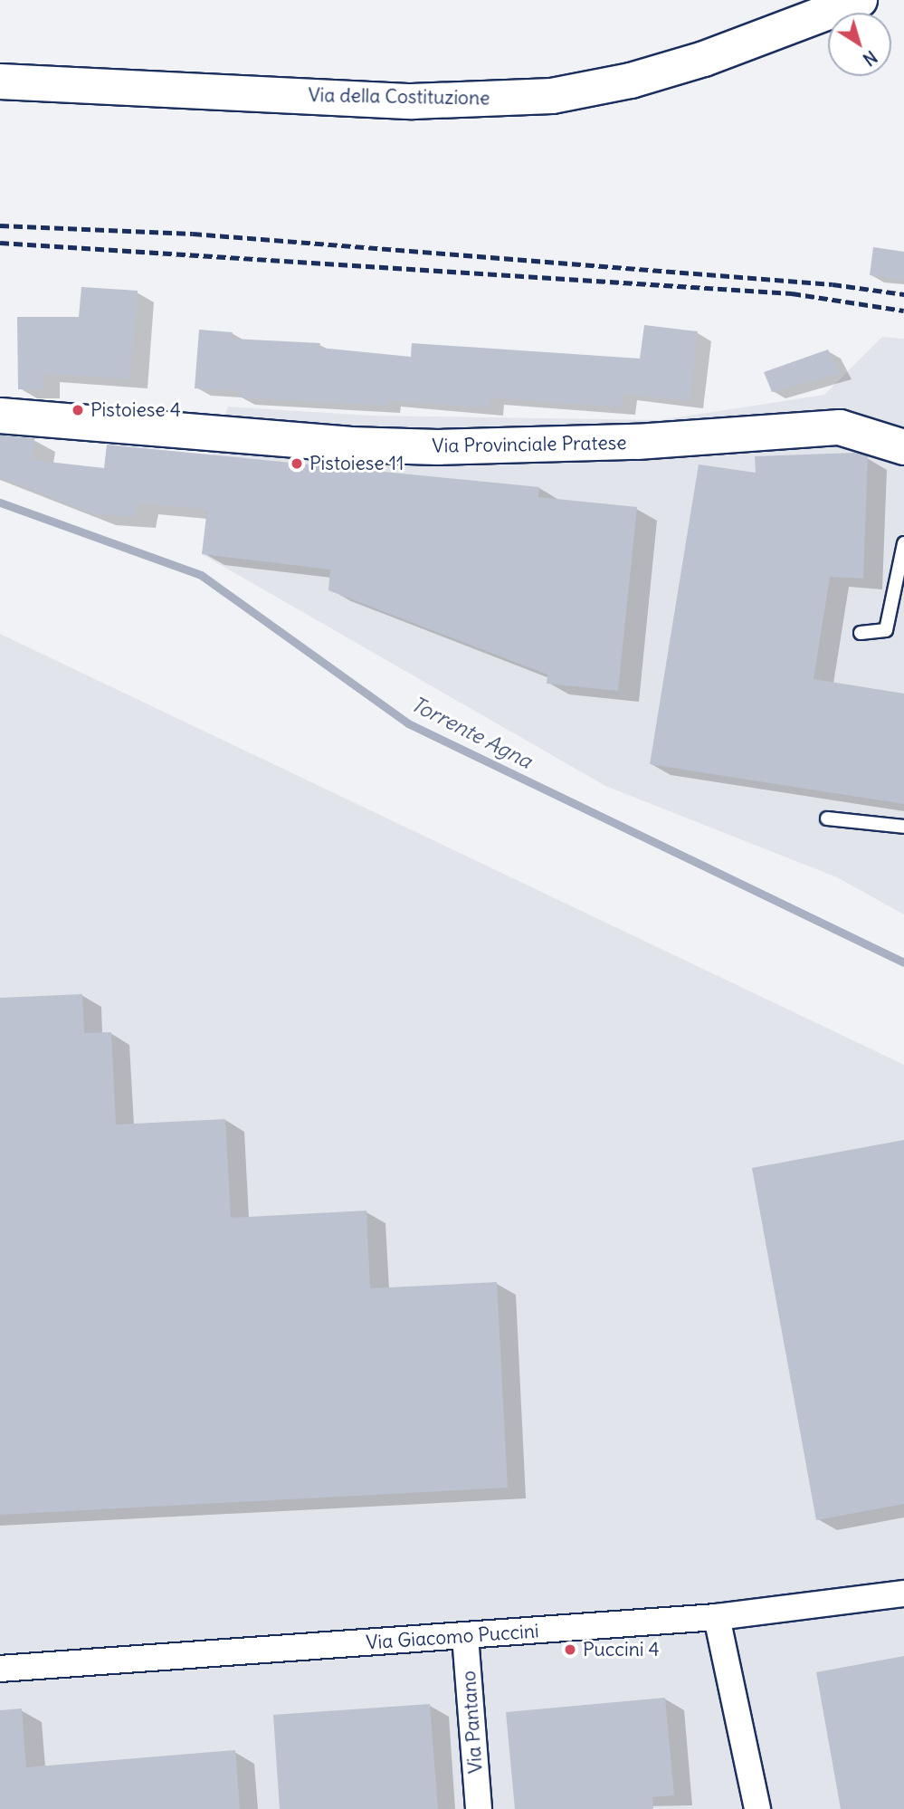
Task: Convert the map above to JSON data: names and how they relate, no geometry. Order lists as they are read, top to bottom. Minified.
{"streets":{"street":["Via della Costituzione","Via Provinciale Pratese","Via Giacomo Puccini","Via Pantano"]},"crossings":[["Via Giacomo Puccini","Via Pantano"]],"water":["Torrente Agna"],"places":["Pistoiese 4","Pistoiese 11","Puccini 4"],"north":"bottom right"}
